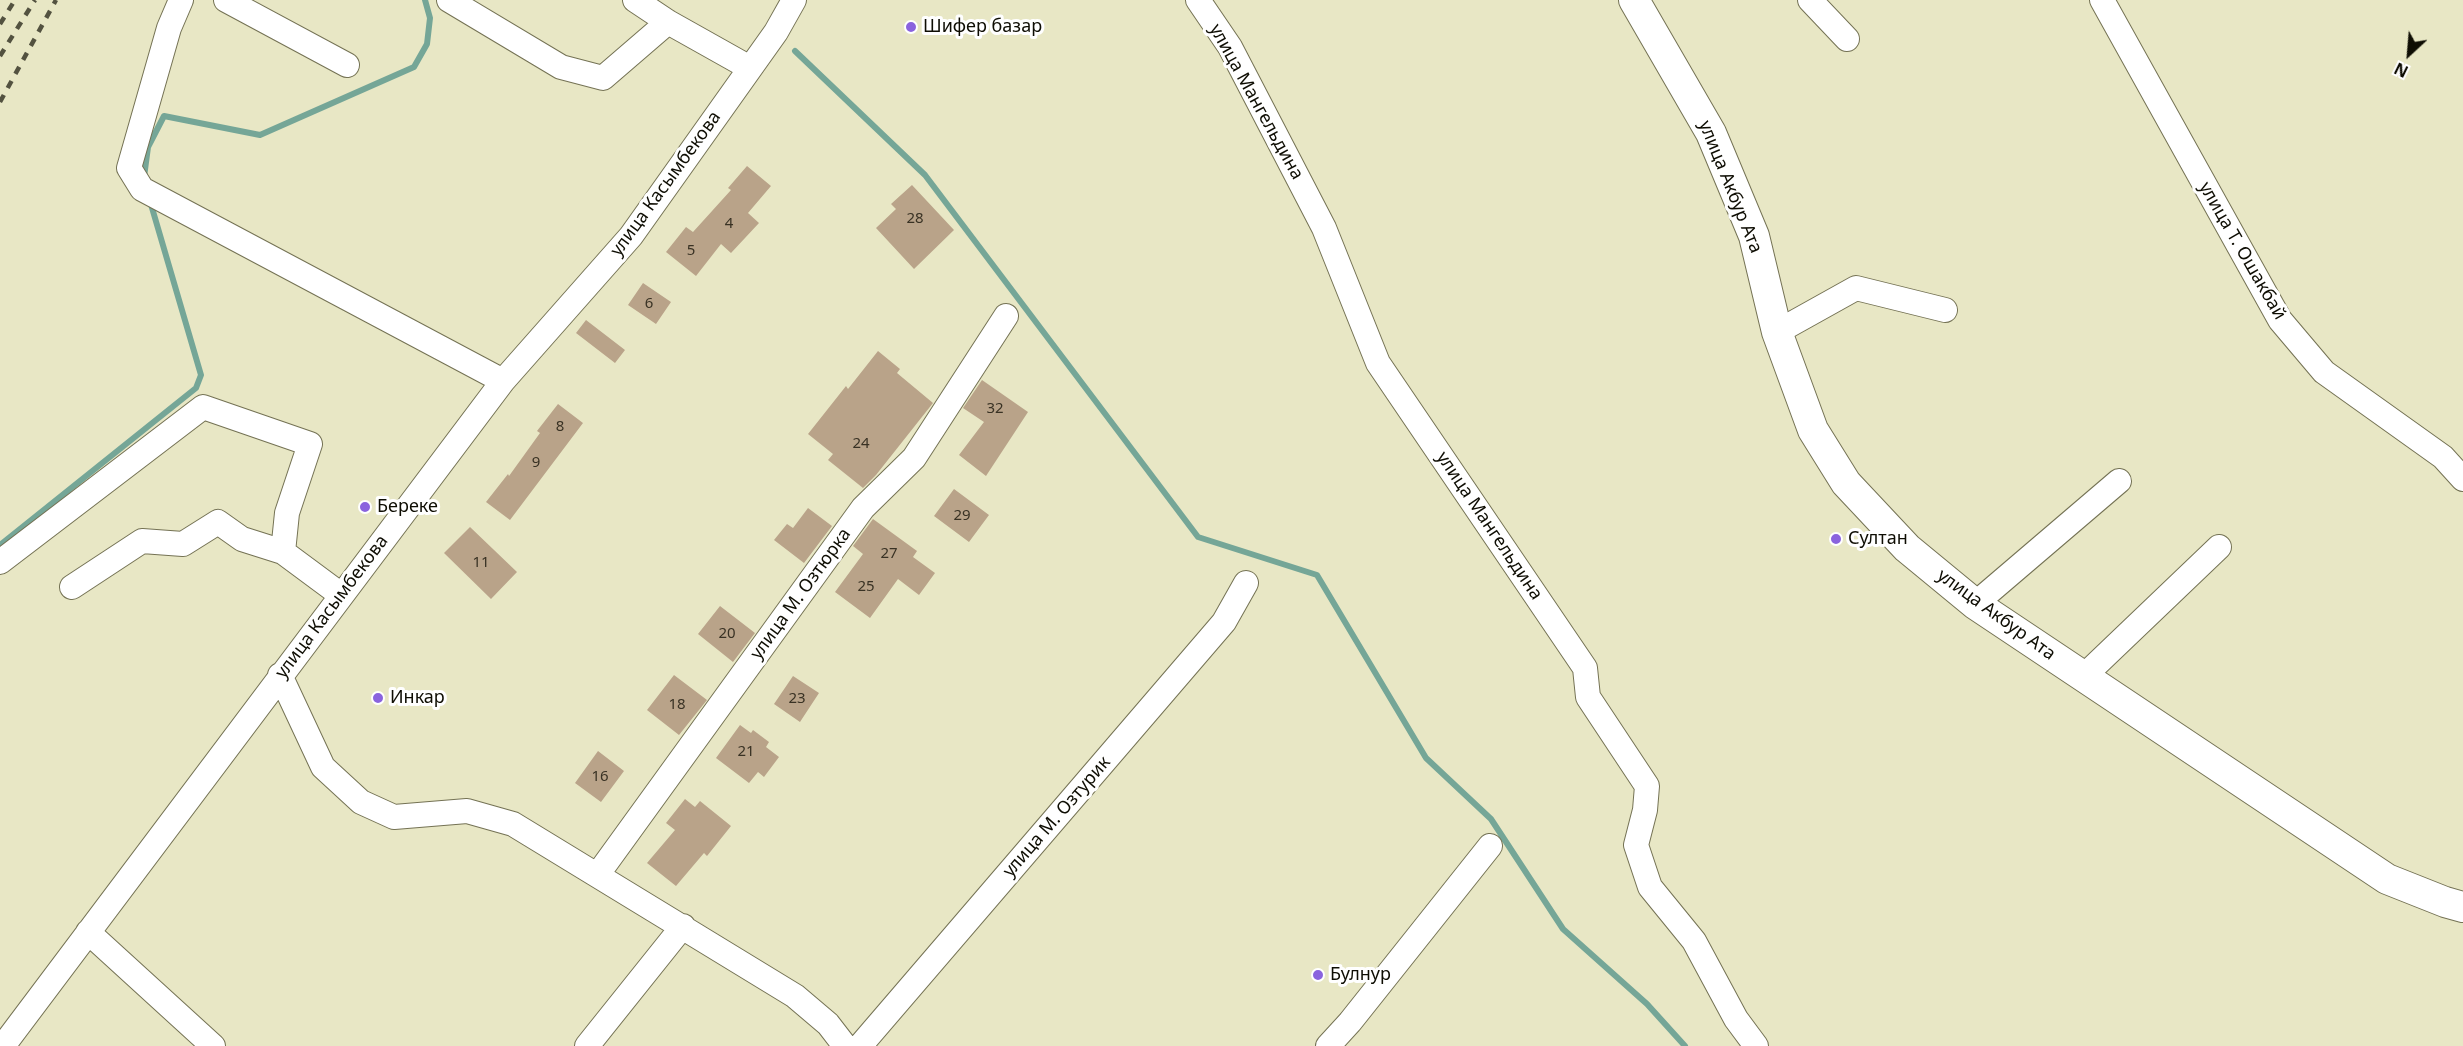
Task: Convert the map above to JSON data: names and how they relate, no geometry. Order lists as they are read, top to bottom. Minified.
{"streets":{"main road":["улица Акбур Ата"],"street":["улица Мангельдина","улица Касымбекова","улица Т. Ошакбай","улица М. Озтюрка","улица М. Озтурик"]},"places":["Шифер базар","Береке","Султан","Инкар","Булнур"],"house_numbers":["28","4","5","6","32","8","24","9","29","27","11","25","20","23","18","21","16"],"north":"bottom left"}
